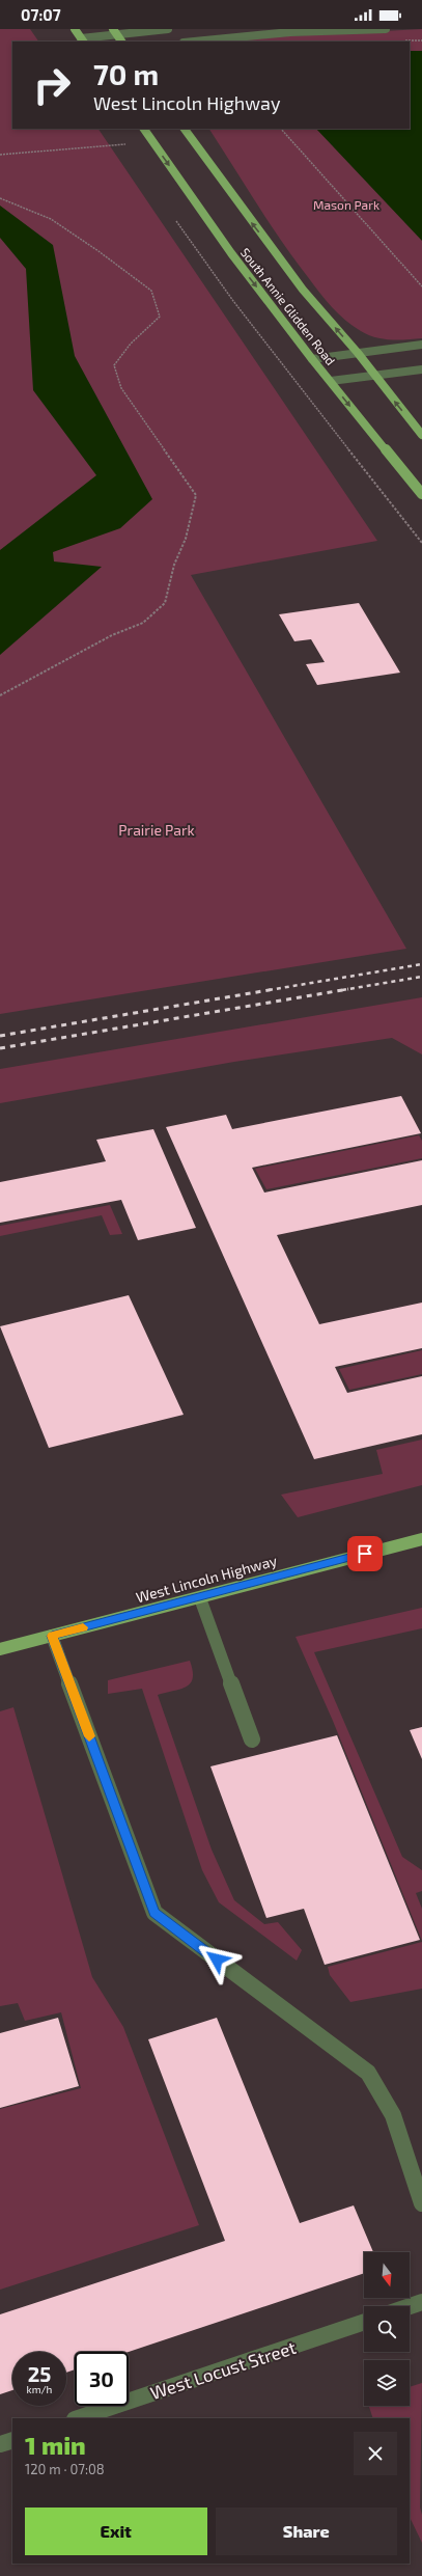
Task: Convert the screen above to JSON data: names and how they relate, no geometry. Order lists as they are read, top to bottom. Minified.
{"streets":{"main road":["South Annie Glidden Road","West Lincoln Highway"],"street":["West Locust Street"]},"parks":["Mason Park","Prairie Park"],"north":"bottom","page":{"status":"07:07","turn":["70 m","West Lincoln Highway"],"speed":"25 km/h","limit":"30","heading":["1 min","120 m · 07:08"],"buttons":["Exit","Share"]}}
